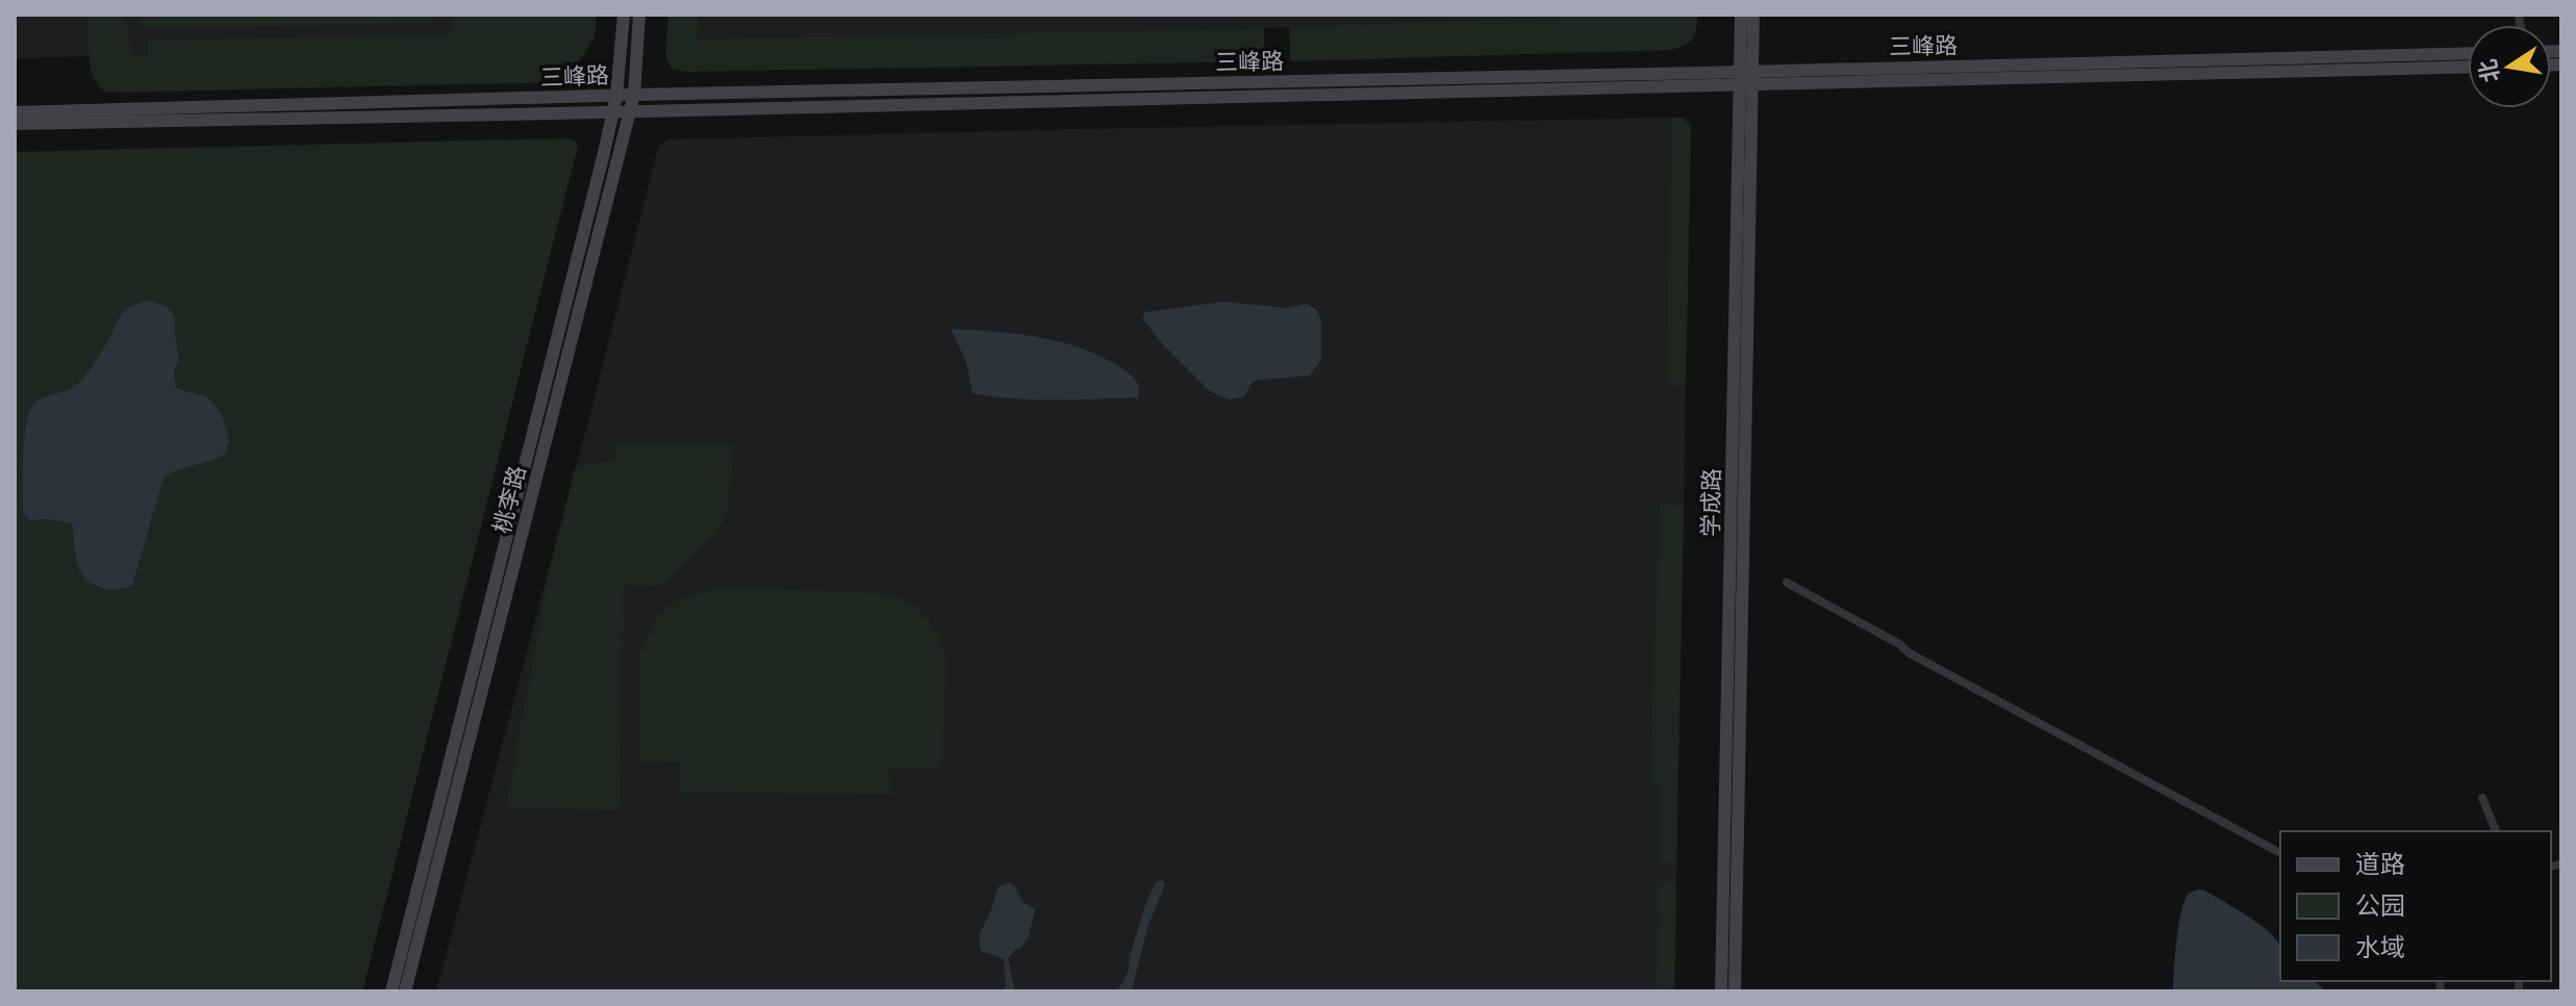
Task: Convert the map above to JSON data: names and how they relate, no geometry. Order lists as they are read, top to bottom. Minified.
{"streets":{"main road":["三峰路","桃李路","学成路"]},"crossings":[["三峰路","桃李路"],["三峰路","学成路"]],"legend":["道路","公园","水域"],"north":"left"}
